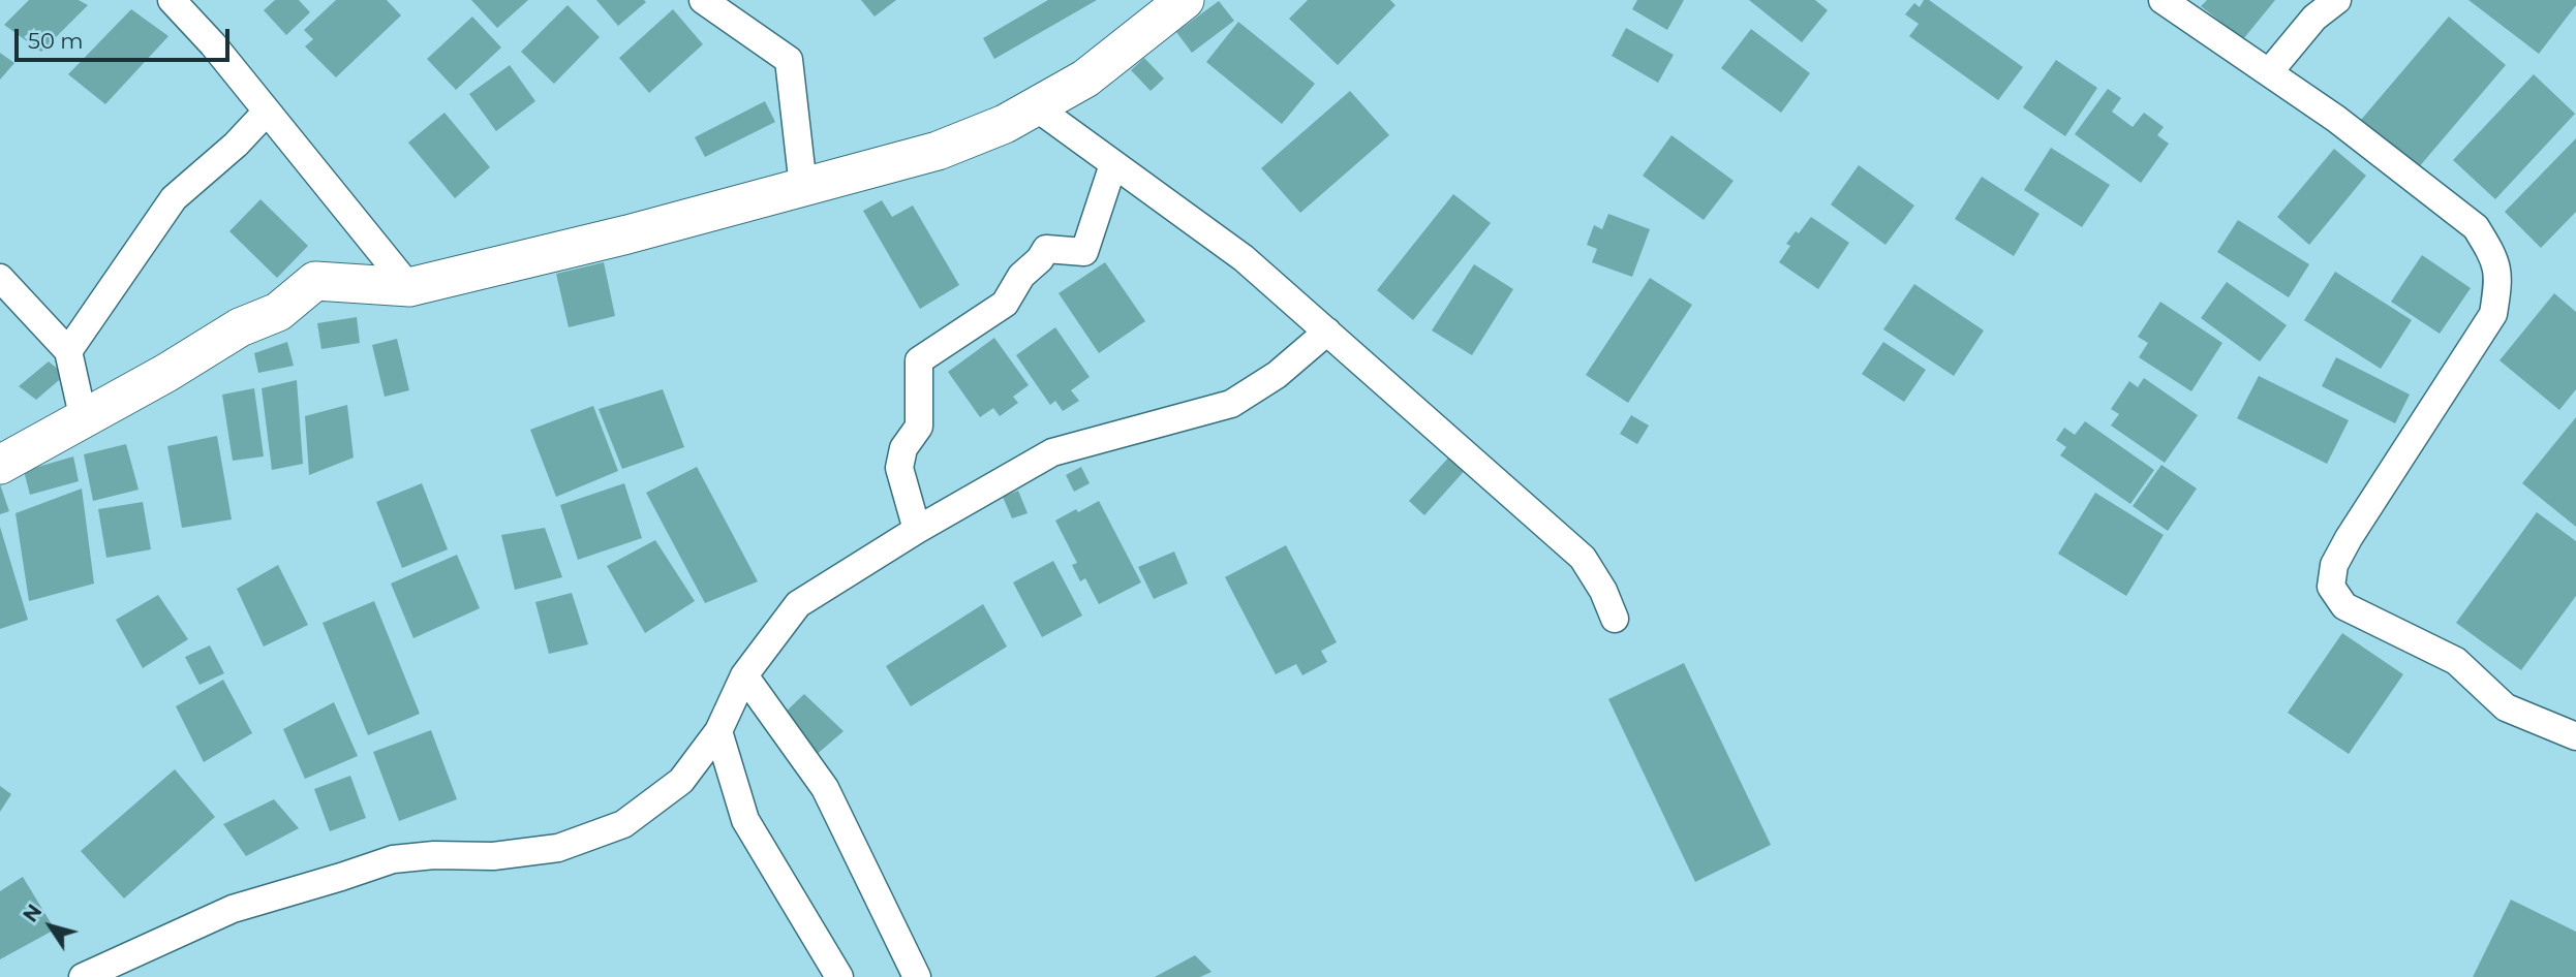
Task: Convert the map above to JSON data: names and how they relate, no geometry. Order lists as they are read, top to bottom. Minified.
{"scale_bar":"50 m","north":"top left"}
